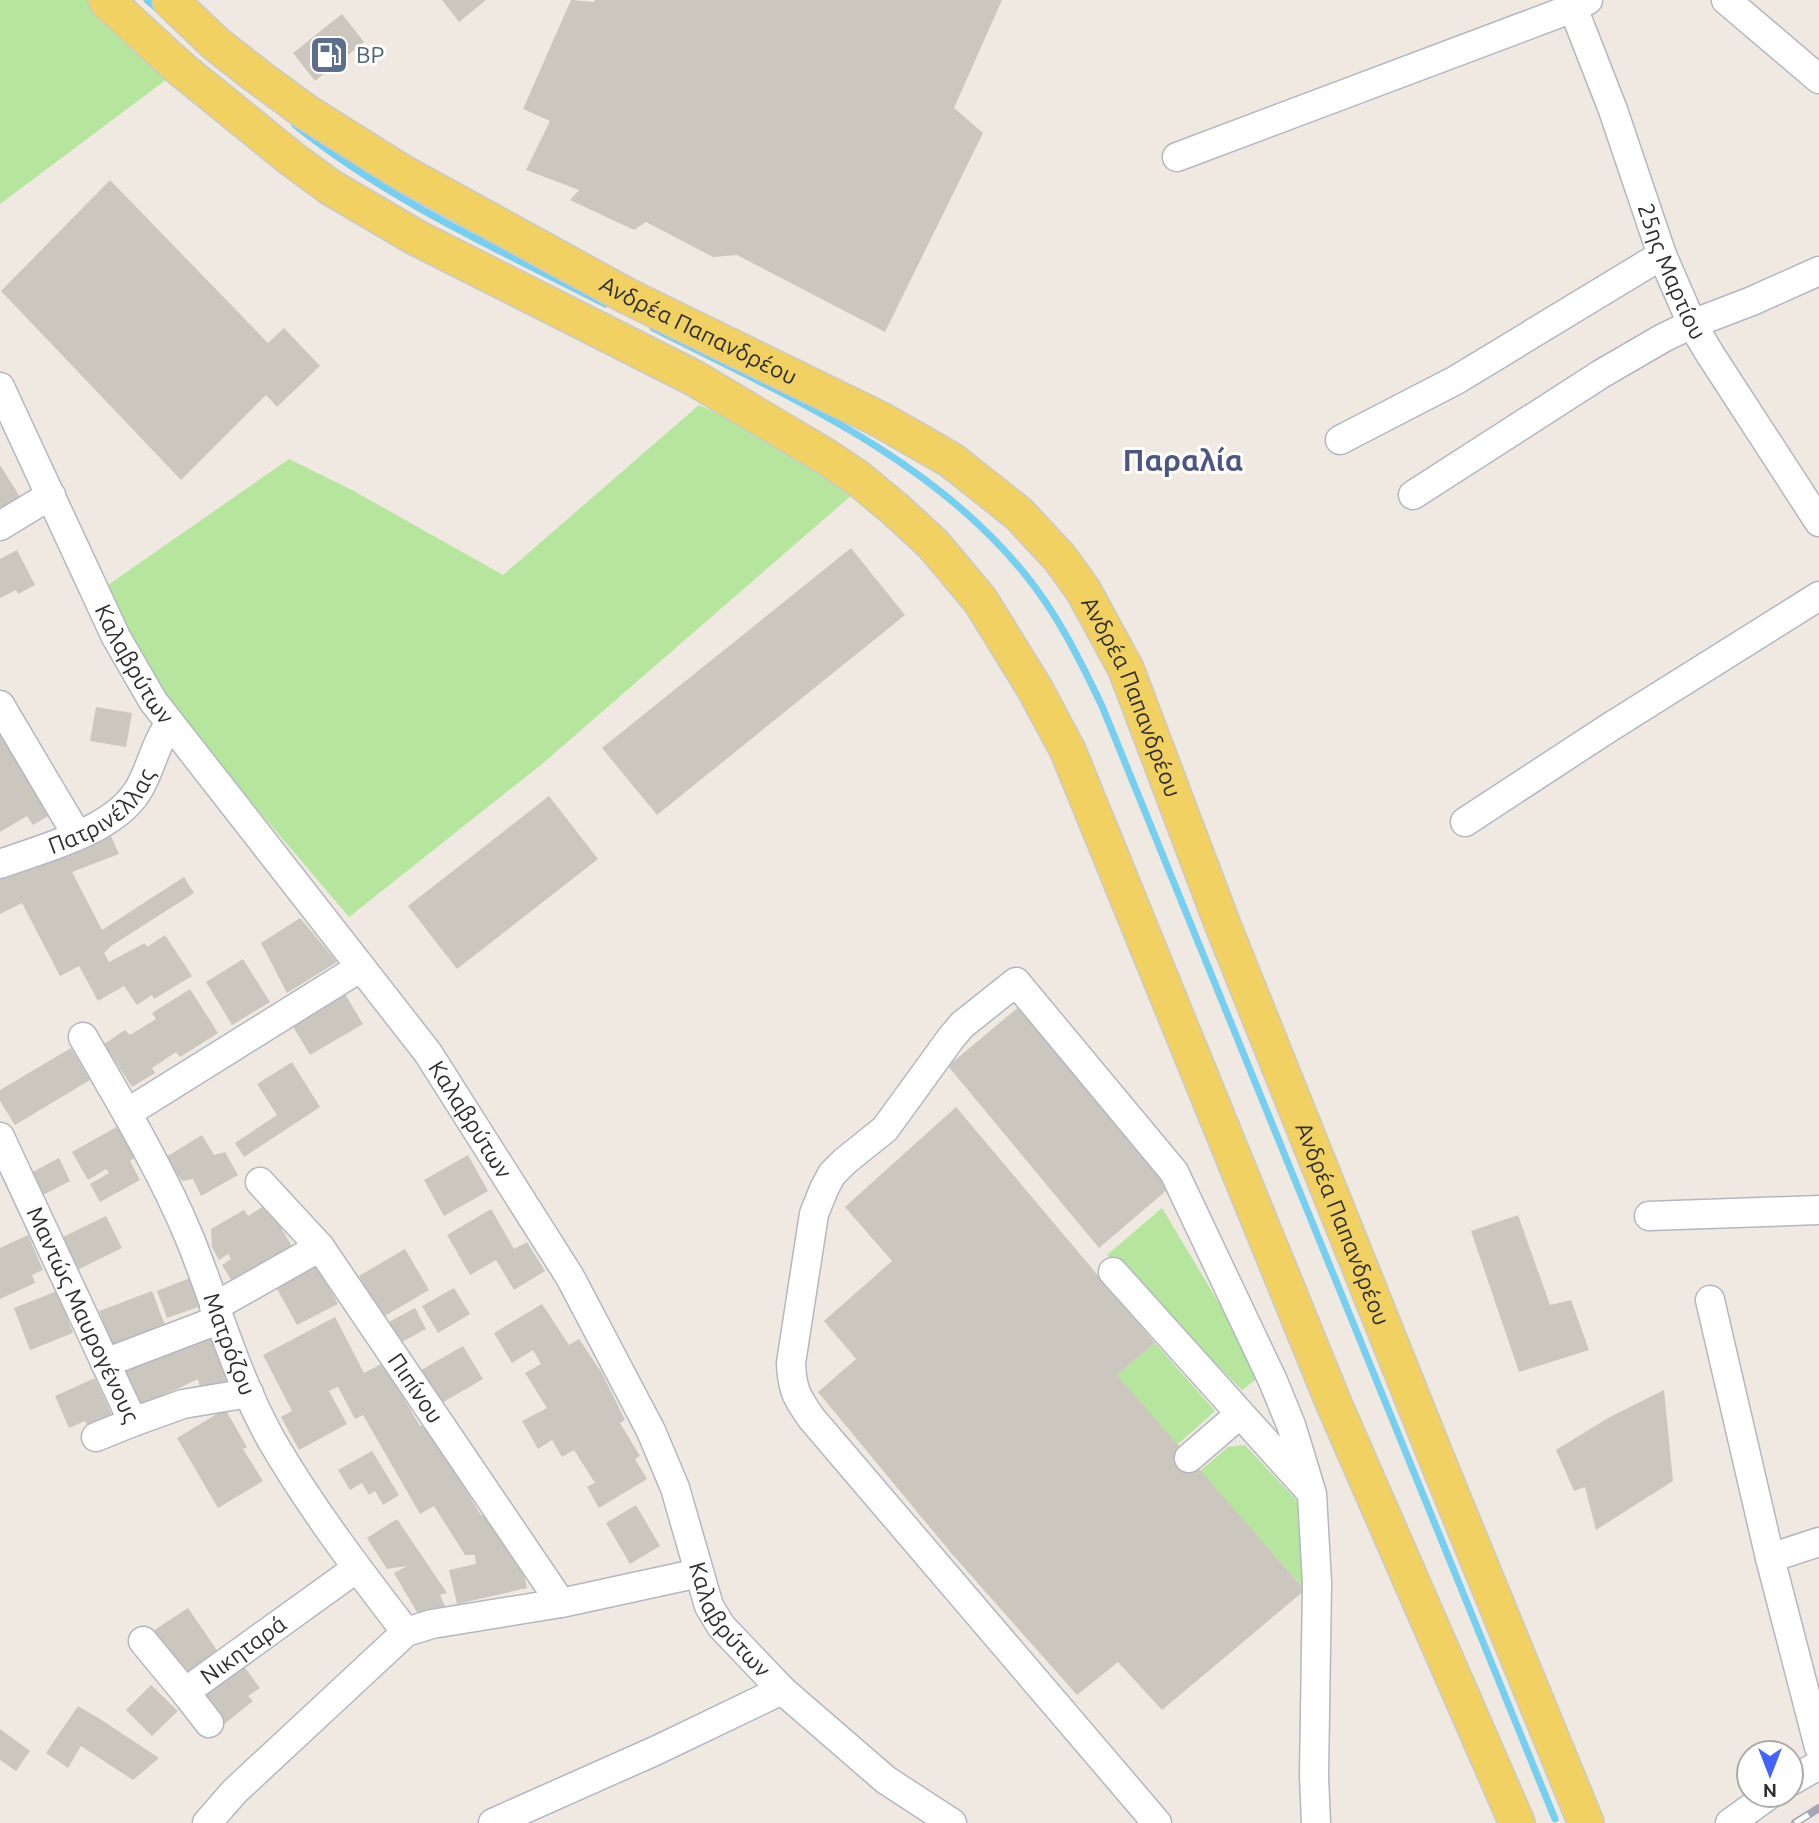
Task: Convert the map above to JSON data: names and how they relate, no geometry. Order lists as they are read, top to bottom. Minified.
{"streets":{"main road":["Ανδρέα Παπανδρέου"],"street":["25ης Μαρτίου","Καλαβρύτων","Πατρινέλλας","Μαντώς Μαυρογένους","Ματρόζου","Πιπίνου","Νικηταρά"]},"crossings":[["Καλαβρύτων","Πατρινέλλας"],["Μαντώς Μαυρογένους","Ματρόζου"],["Ματρόζου","Νικηταρά"]],"districts":["Παραλία"],"places":{"fuel station":["BP"]},"north":"bottom"}
